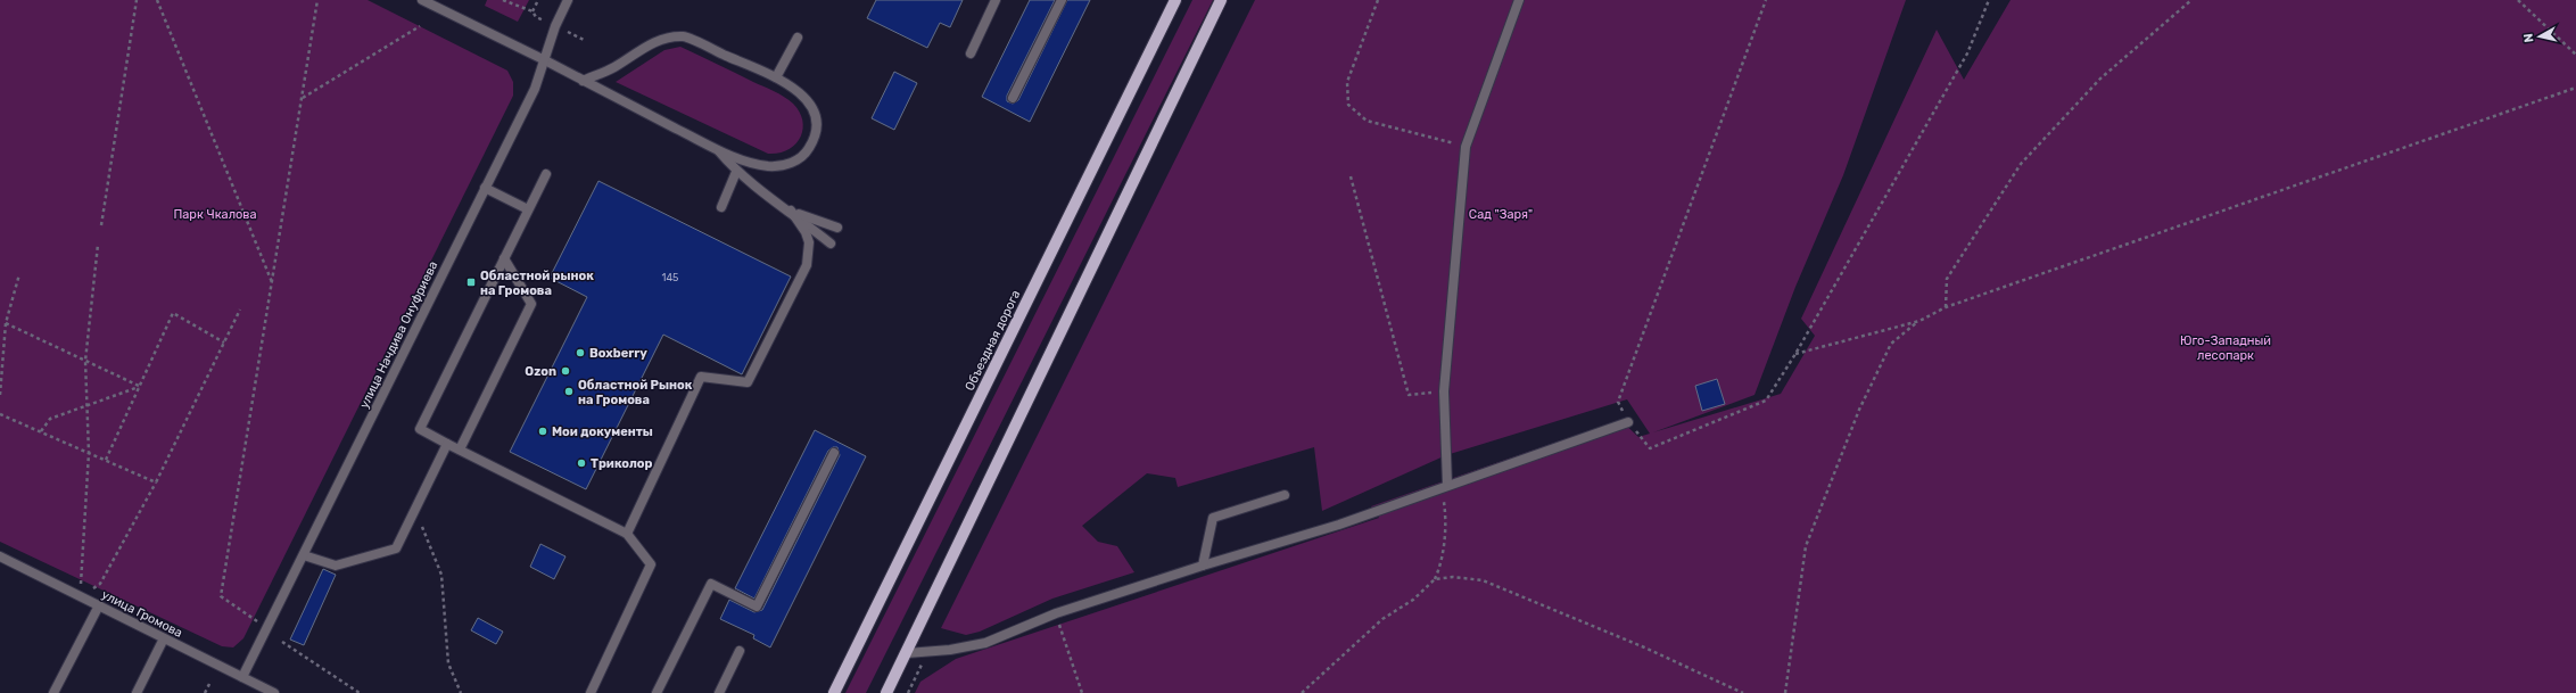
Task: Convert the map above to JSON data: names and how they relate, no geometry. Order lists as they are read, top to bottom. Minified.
{"streets":{"main road":["Объездная дорога"],"street":["улица Начдива Онуфриева","улица Громова"]},"crossings":[["улица Начдива Онуфриева","улица Громова"]],"parks":["Парк Чкалова","Сад \"Заря\"","Юго-Западный лесопарк"],"places":{"transit":["Областной рынок на Громова"],"other":["Boxberry","Ozon","Областной Рынок на Громова","Мои документы","Триколор"]},"house_numbers":["145"],"north":"left"}
